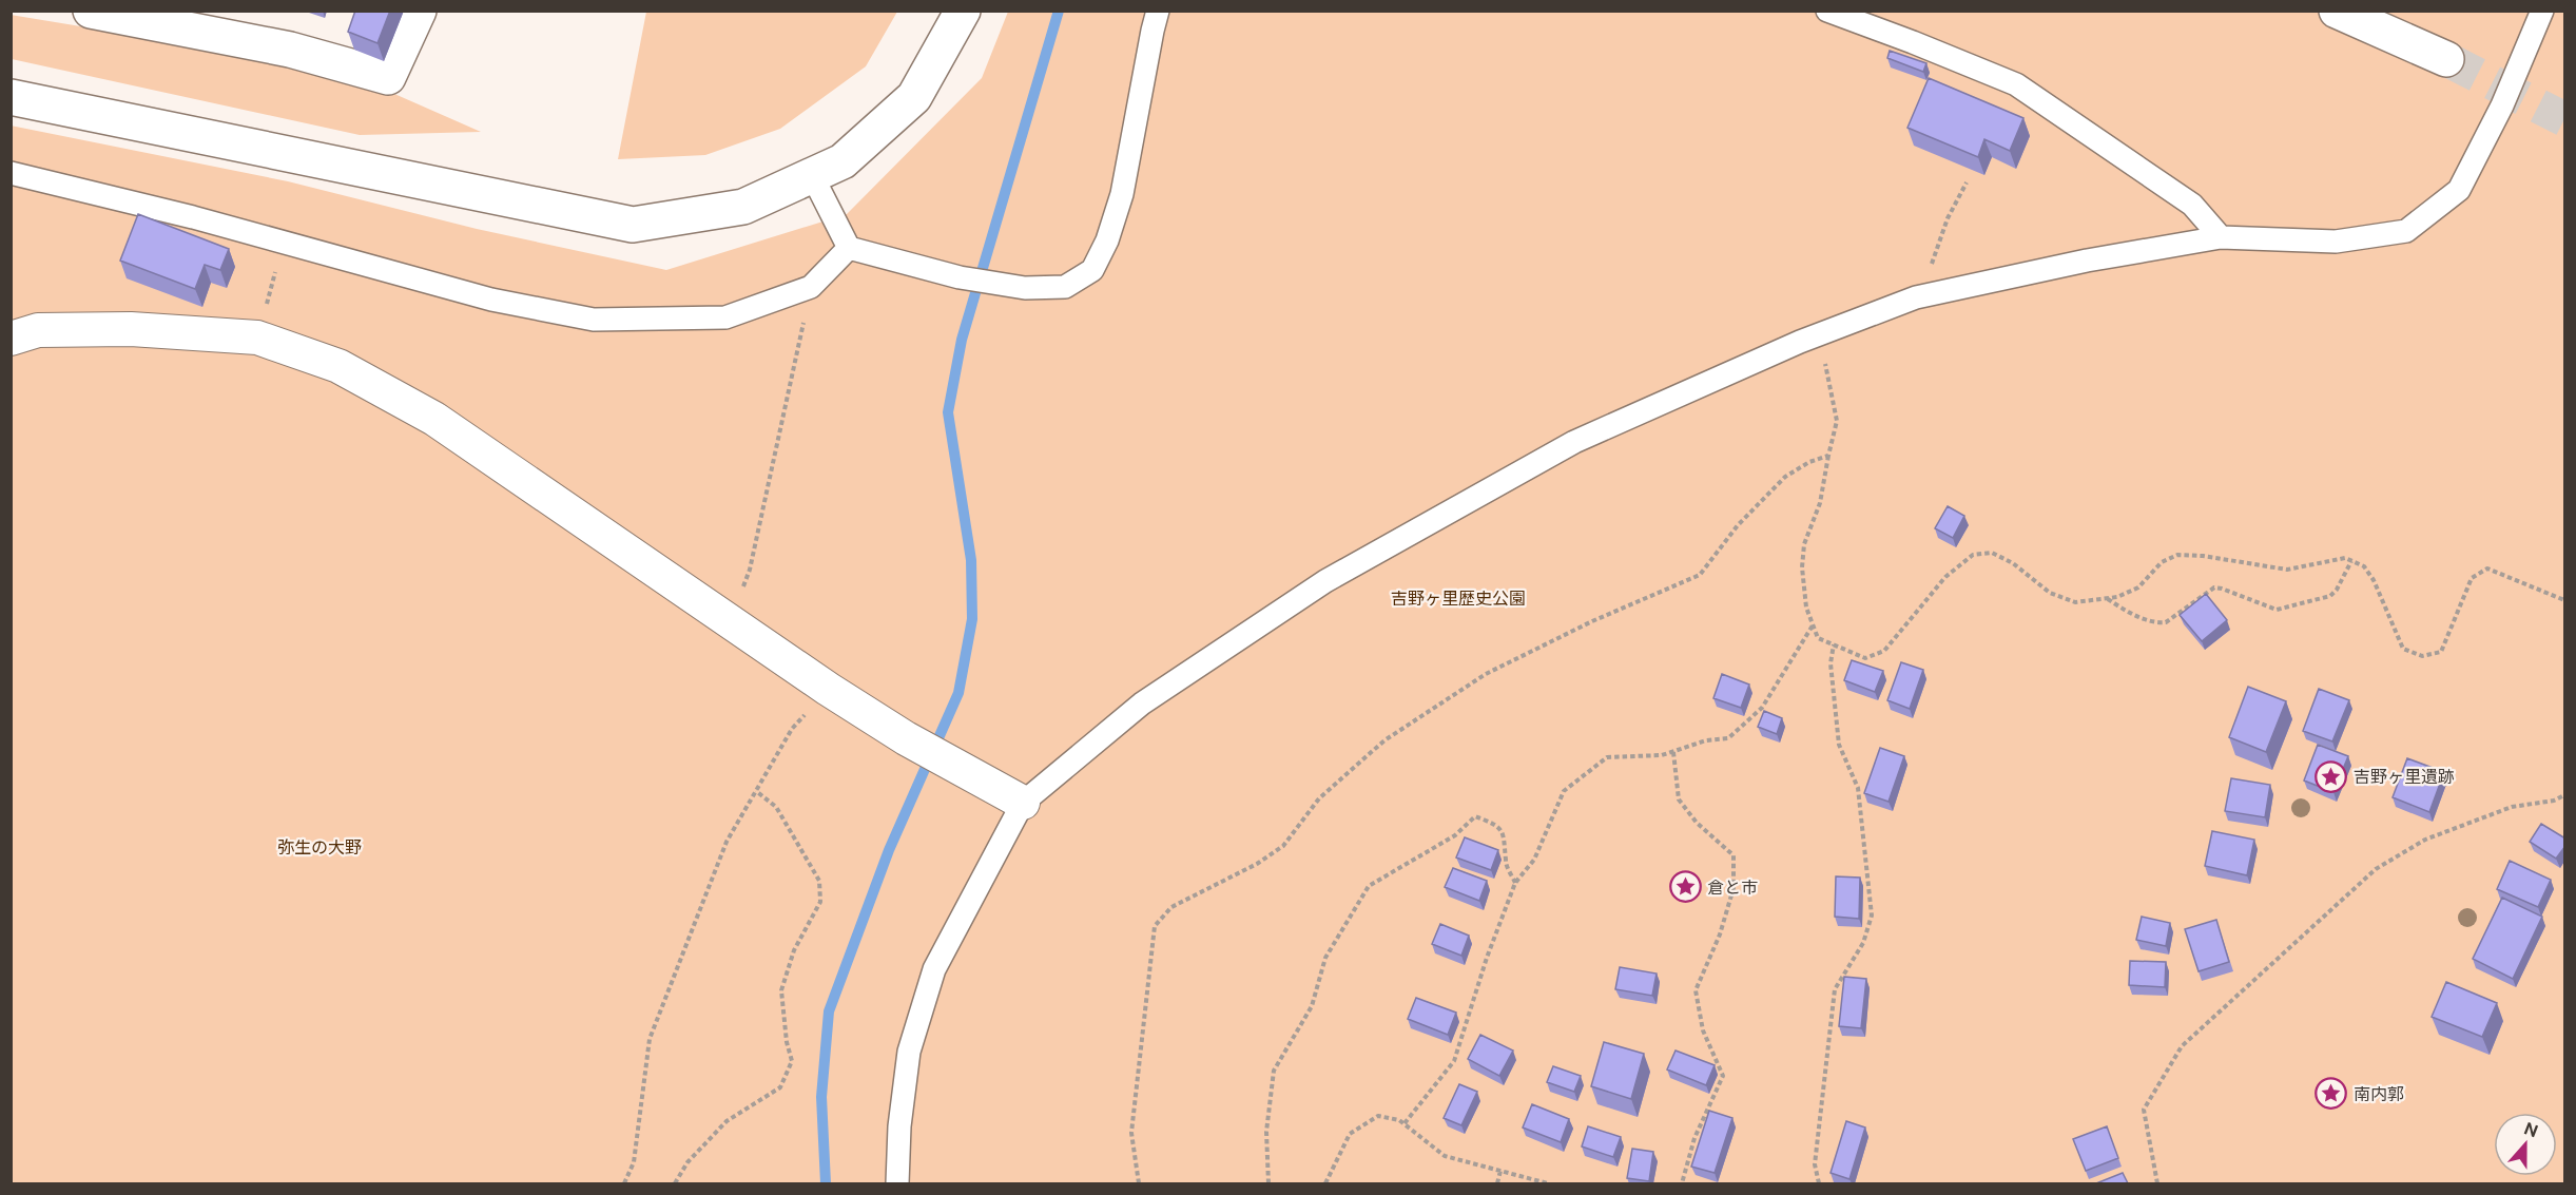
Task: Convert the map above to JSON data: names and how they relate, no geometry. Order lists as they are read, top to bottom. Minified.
{"parks":["吉野ヶ里歴史公園","弥生の大野"],"places":{"place":["吉野ヶ里遺跡","倉と市","南内郭"]},"north":"top"}
